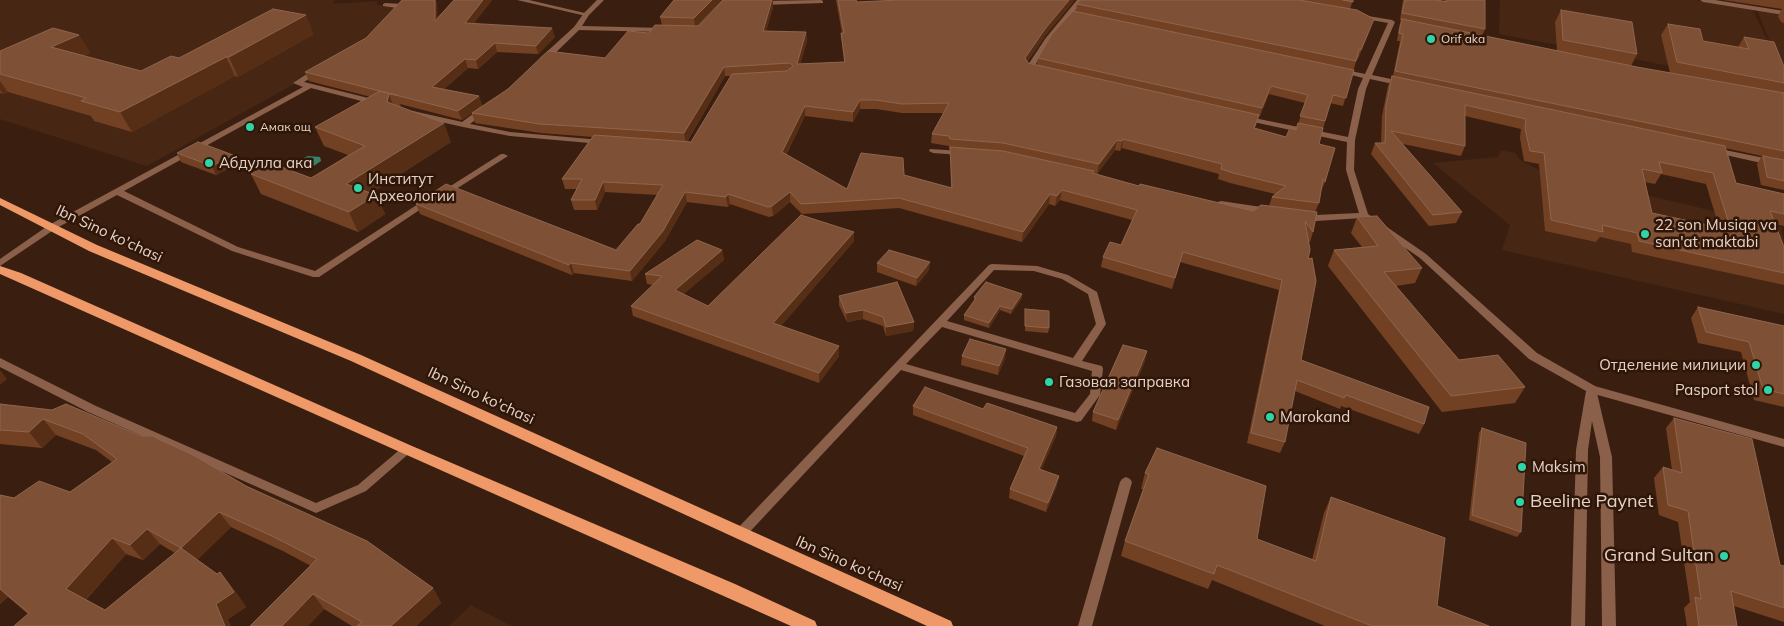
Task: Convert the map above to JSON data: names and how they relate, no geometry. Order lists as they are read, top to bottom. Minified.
{"streets":{"main road":["Ibn Sino ko'chasi"]},"places":["Orif aka","Амак ощ","Абдулла ака","Институт Археологии","22 son Musiqa va san'at maktabi","Отделение милиции","Газовая заправка","Pasport stol","Marokand","Maksim","Beeline Paynet","Grand Sultan"]}
